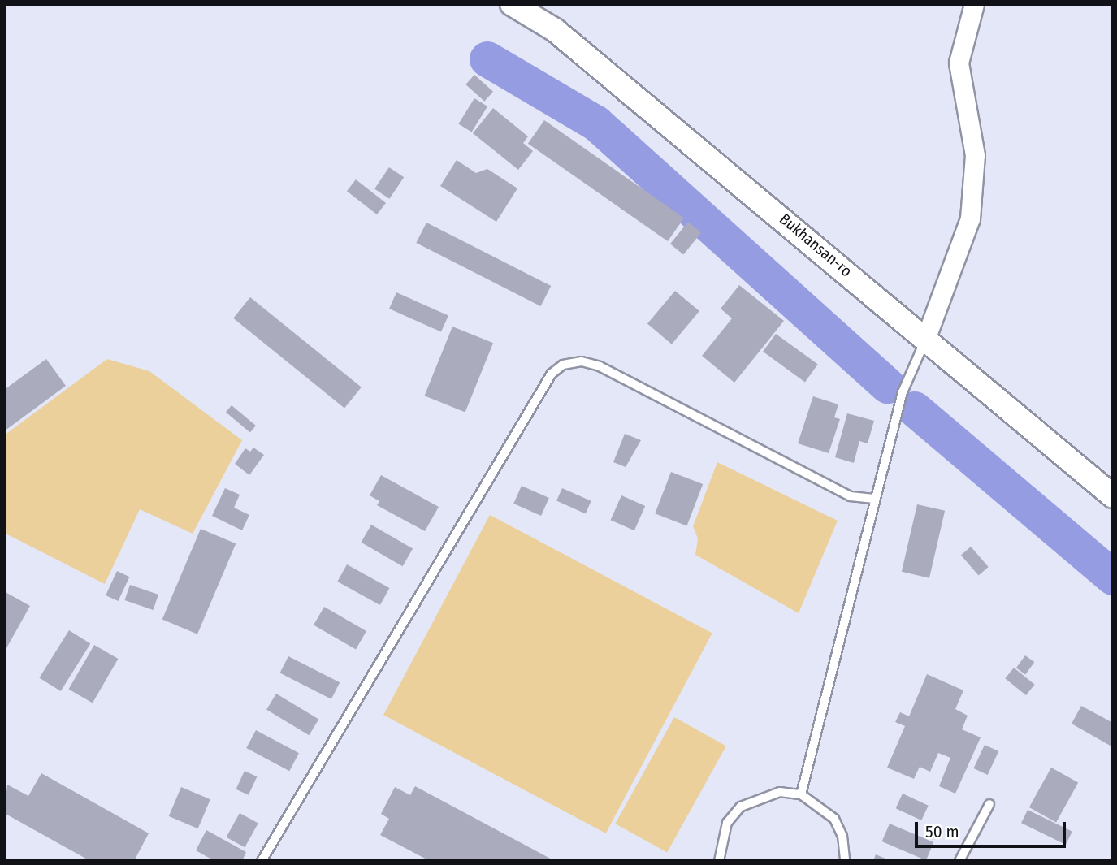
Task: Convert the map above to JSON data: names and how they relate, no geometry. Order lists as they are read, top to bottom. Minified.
{"streets":{"street":["Bukhansan-ro"]},"scale_bar":"50 m"}
